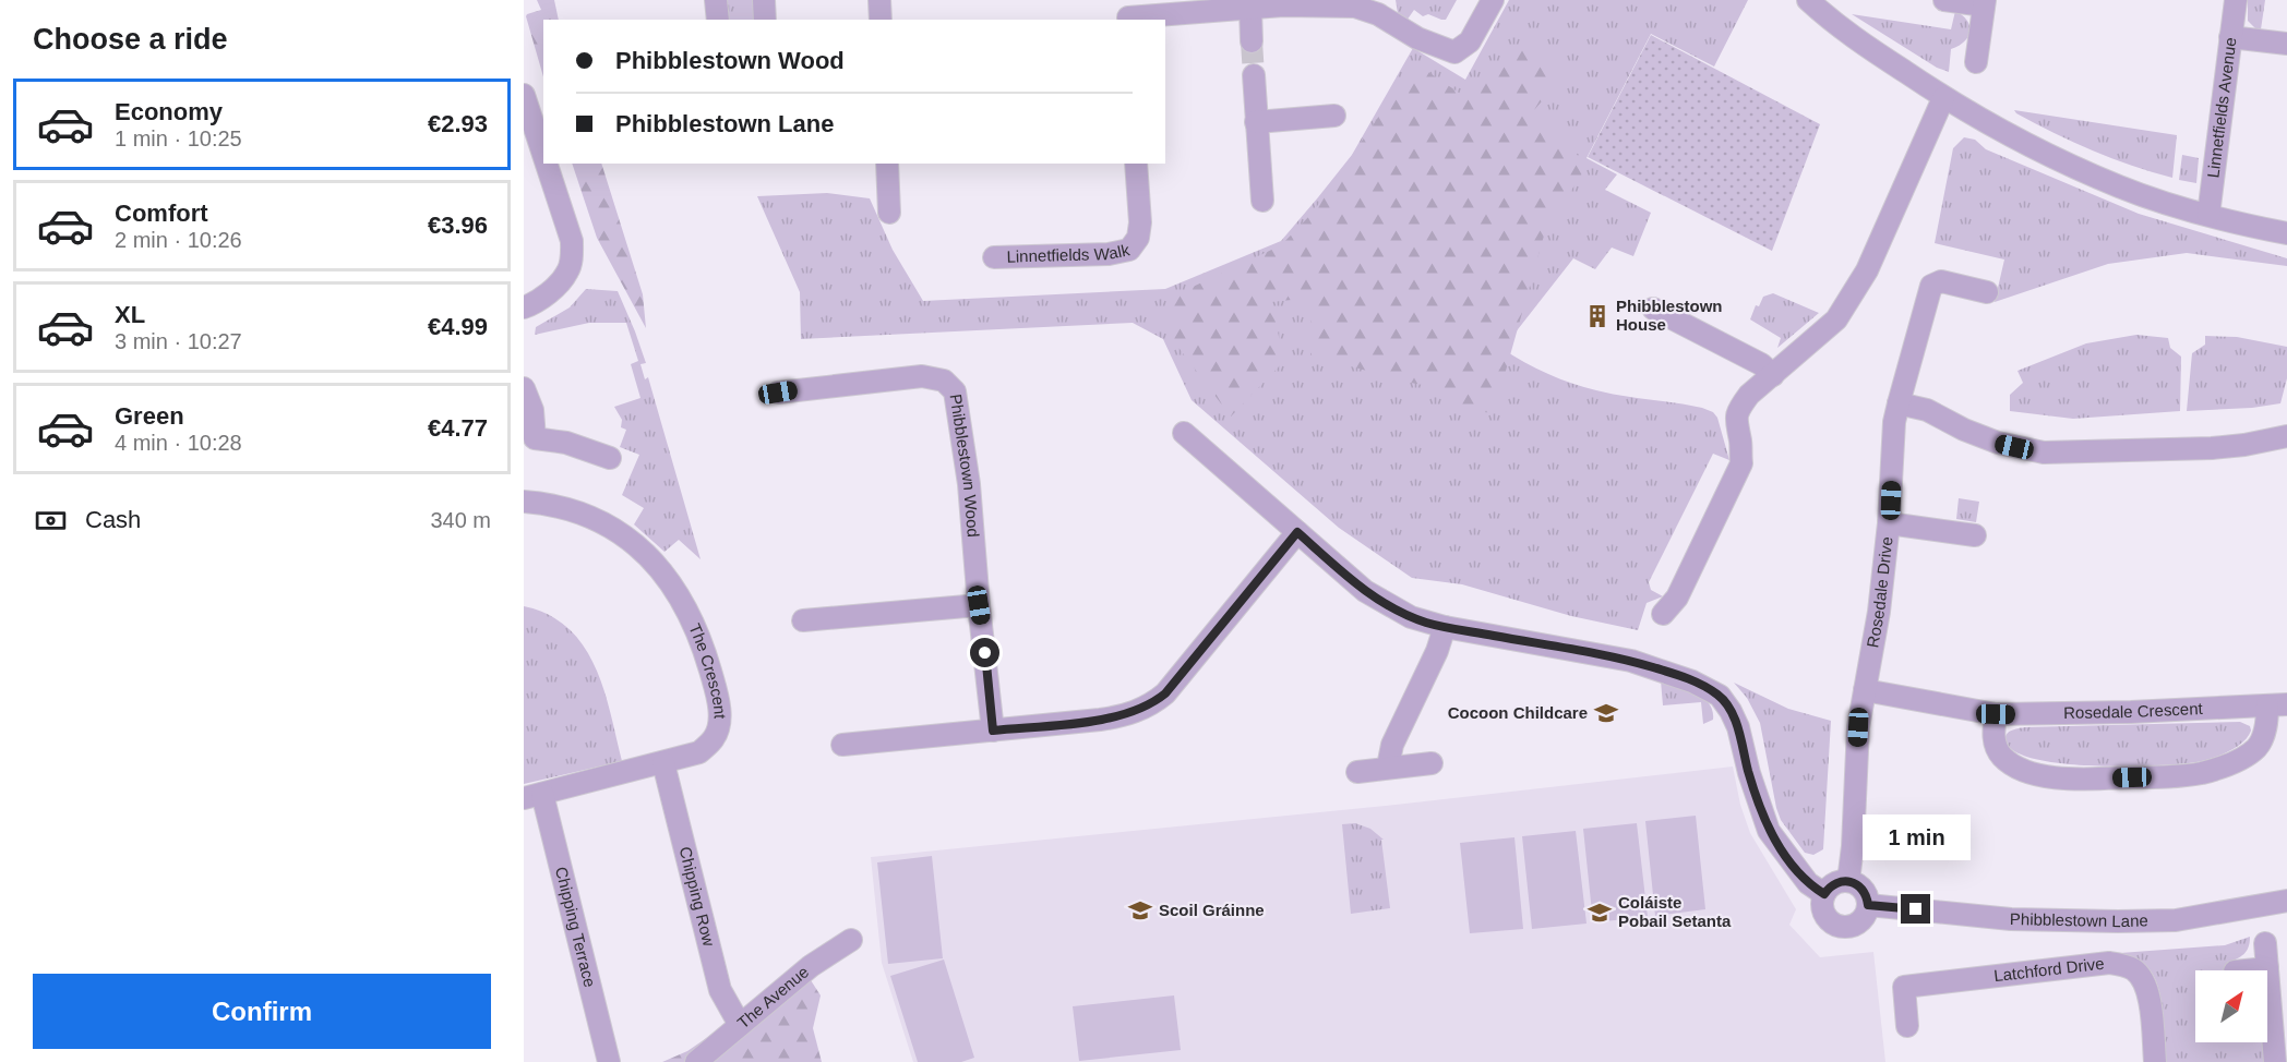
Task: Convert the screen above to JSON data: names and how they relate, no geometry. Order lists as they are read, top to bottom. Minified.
{"streets":{"street":["Linnetfields Avenue","Linnetfields Walk","Phibblestown Wood","Rosedale Drive","The Crescent","Rosedale Crescent","Chipping Row","Phibblestown Lane","Chipping Terrace","Latchford Drive","The Avenue"]},"crossings":[["Rosedale Drive","Rosedale Crescent"],["Rosedale Drive","Phibblestown Lane"],["The Crescent","Chipping Row"],["The Crescent","Chipping Terrace"],["Chipping Row","The Avenue"]],"places":{"building":["Phibblestown House"],"school or university":["Cocoon Childcare","Scoil Gráinne","Coláiste Pobail Setanta"]},"north":"top right","page":{"heading":"Choose a ride","banner":["Phibblestown Wood","Phibblestown Lane"],"list":[{"name":"Economy","note":"1 min · 10:25","value":"€2.93"},{"name":"Comfort","note":"2 min · 10:26","value":"€3.96"},{"name":"XL","note":"3 min · 10:27","value":"€4.99"},{"name":"Green","note":"4 min · 10:28","value":"€4.77"}],"pay":["Cash","340 m"],"bubble":"1 min","buttons":"Confirm"}}
